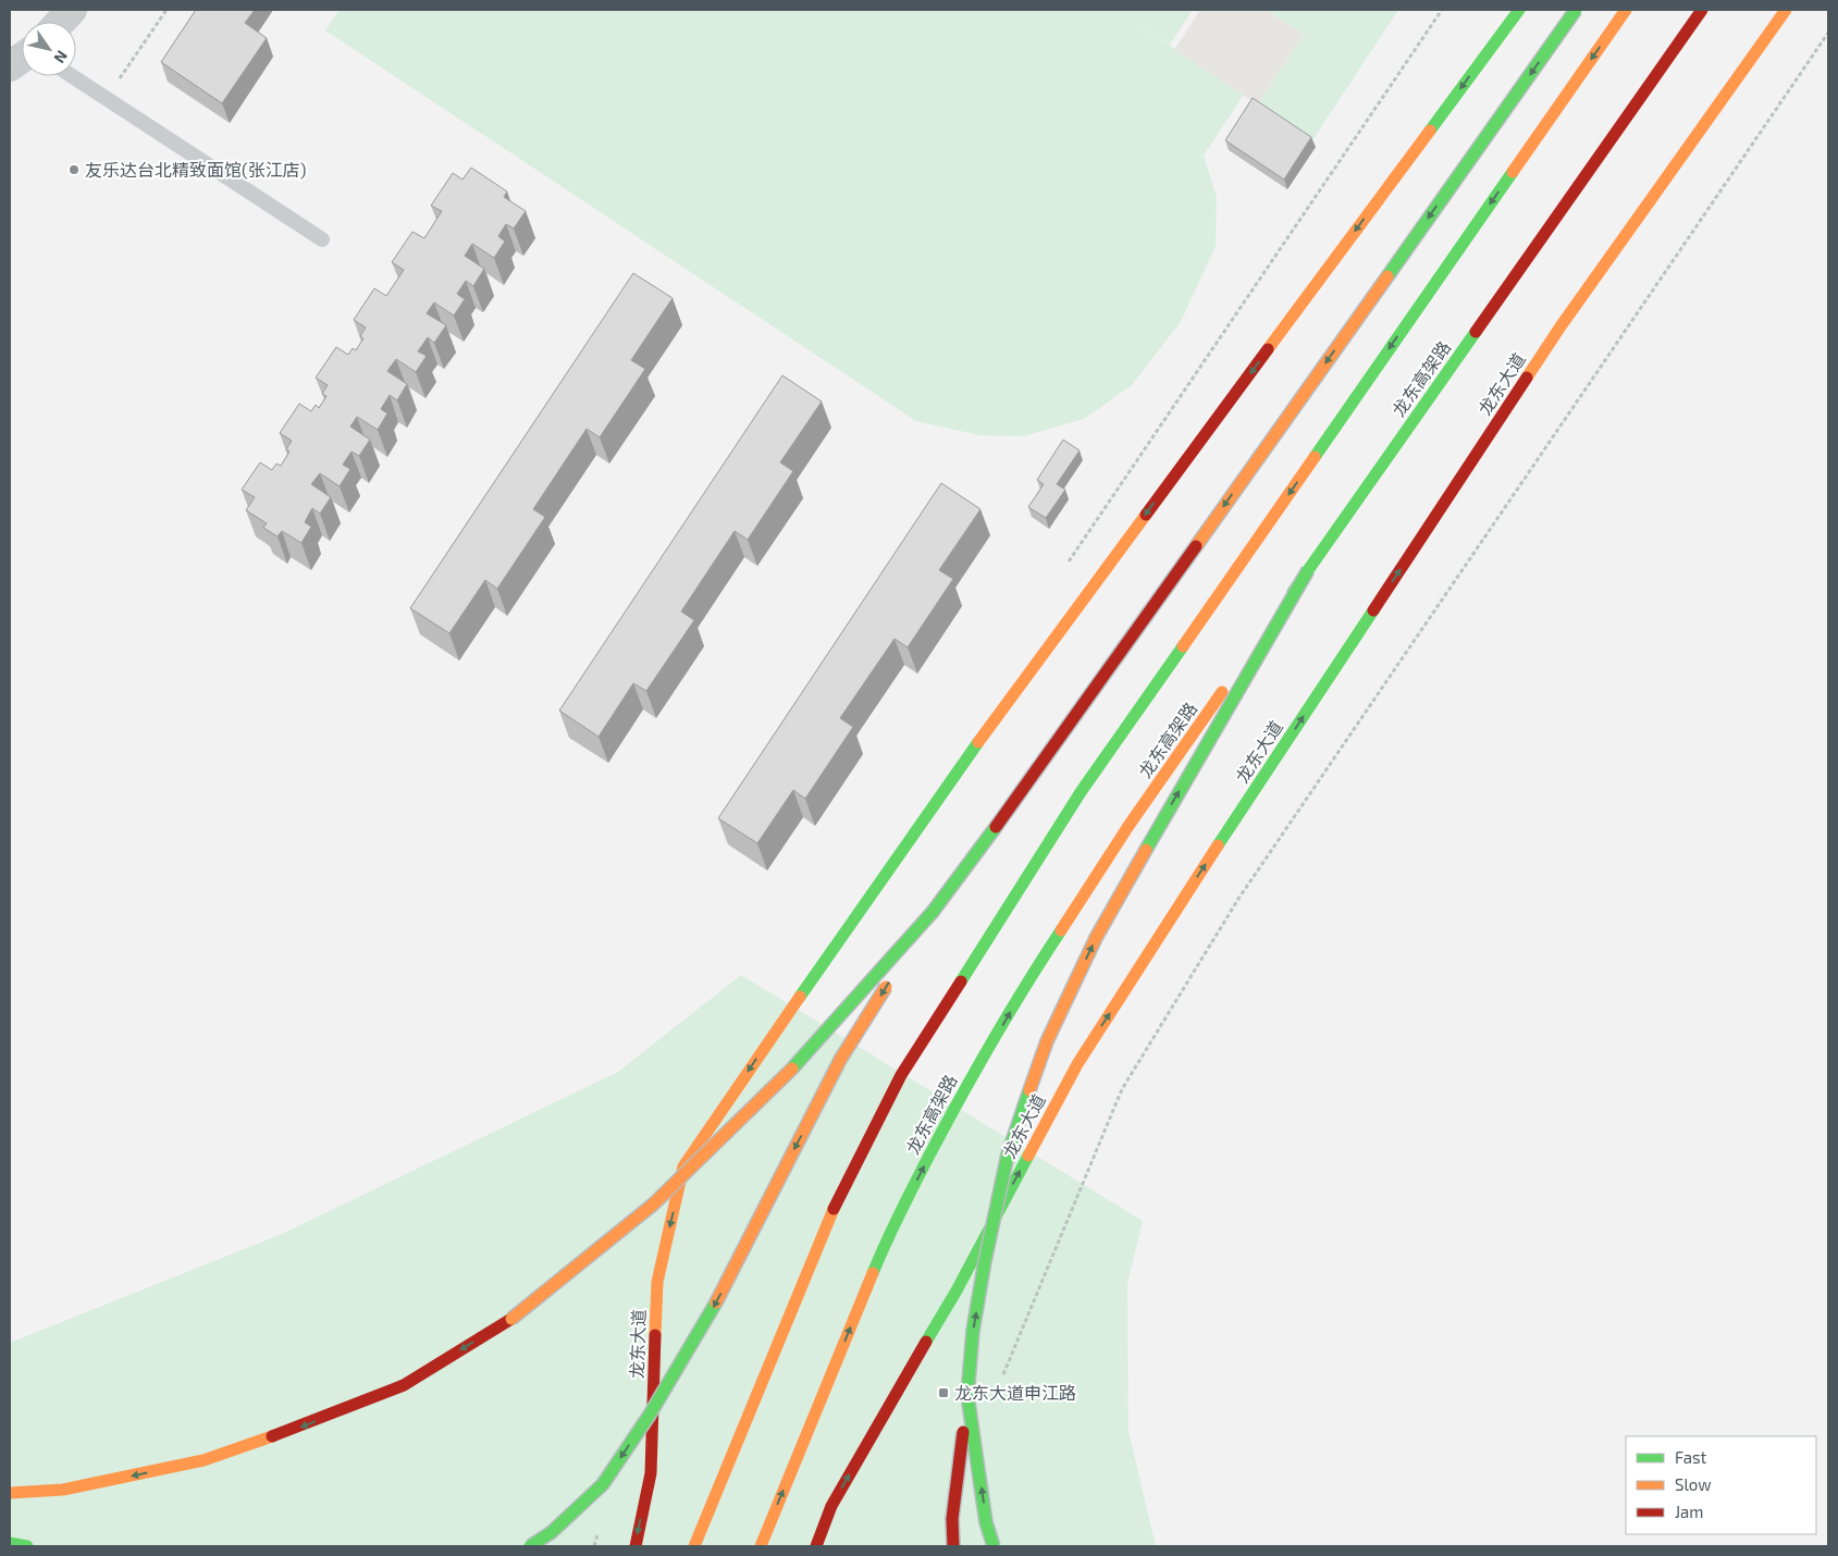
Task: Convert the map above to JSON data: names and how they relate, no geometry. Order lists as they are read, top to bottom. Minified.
{"streets":{"main road":["龙东高架路","龙东大道"]},"places":{"other":["友乐达台北精致面馆(张江店)"],"transit":["龙东大道申江路"]},"legend":["Fast","Slow","Jam"],"north":"bottom right"}
